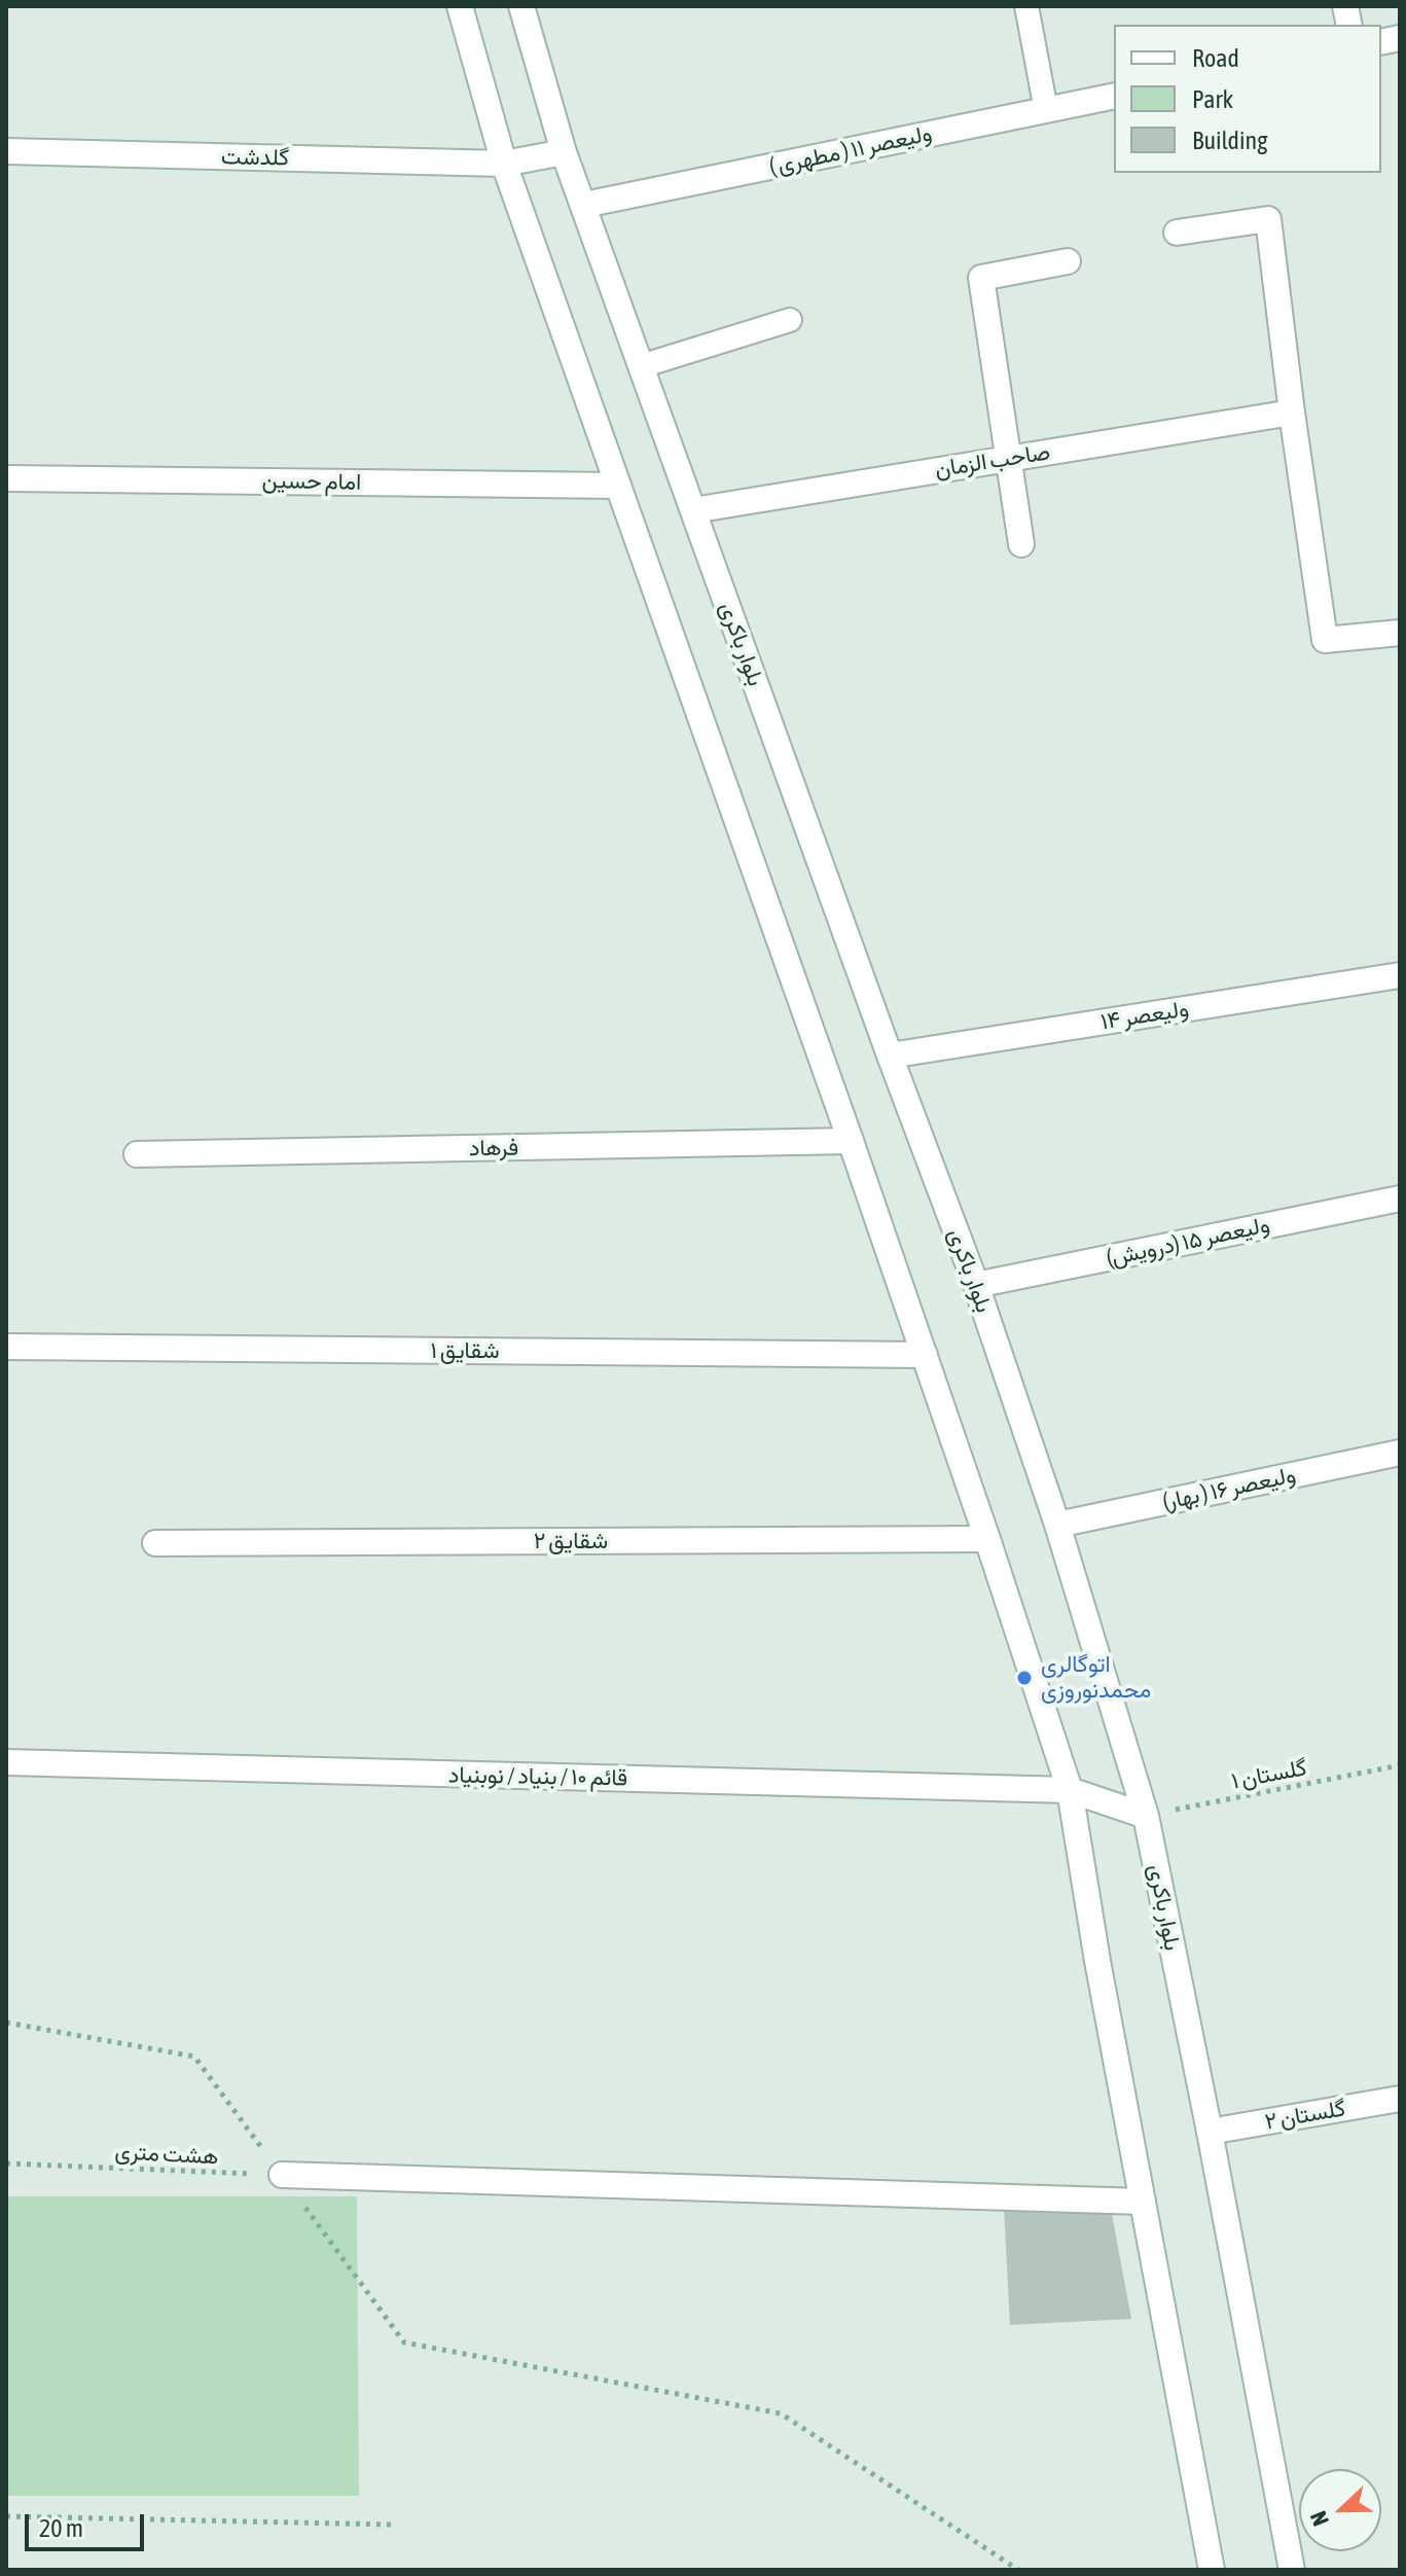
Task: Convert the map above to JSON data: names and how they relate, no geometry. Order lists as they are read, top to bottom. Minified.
{"streets":{"street":["ولیعصر ۱۱ ( مطهری )","گلدشت","صاحب الزمان","امام حسین","بلوار باکری","ولیعصر ۱۴","فرهاد","ولیعصر ۱۵ (درویش)","شقایق ۱","ولیعصر ۱۶ ( بهار)","شقایق ۲","قائم ۱۰ / بنیاد / نوبنیاد","گلستان ۲"],"path":["گلستان ۱","هشت متری"]},"crossings":[["ولیعصر ۱۱ ( مطهری )","بلوار باکری"],["گلدشت","بلوار باکری"],["صاحب الزمان","بلوار باکری"],["بلوار باکری","ولیعصر ۱۴"],["بلوار باکری","ولیعصر ۱۵ (درویش)"],["بلوار باکری","ولیعصر ۱۶ ( بهار)"],["بلوار باکری","گلستان ۱"],["بلوار باکری","قائم ۱۰ / بنیاد / نوبنیاد"],["بلوار باکری","گلستان ۲"],["گلستان ۱","قائم ۱۰ / بنیاد / نوبنیاد"]],"places":["اتوگالری محمدنوروزی"],"legend":["Road","Park","Building"],"scale_bar":"20 m","north":"left"}
